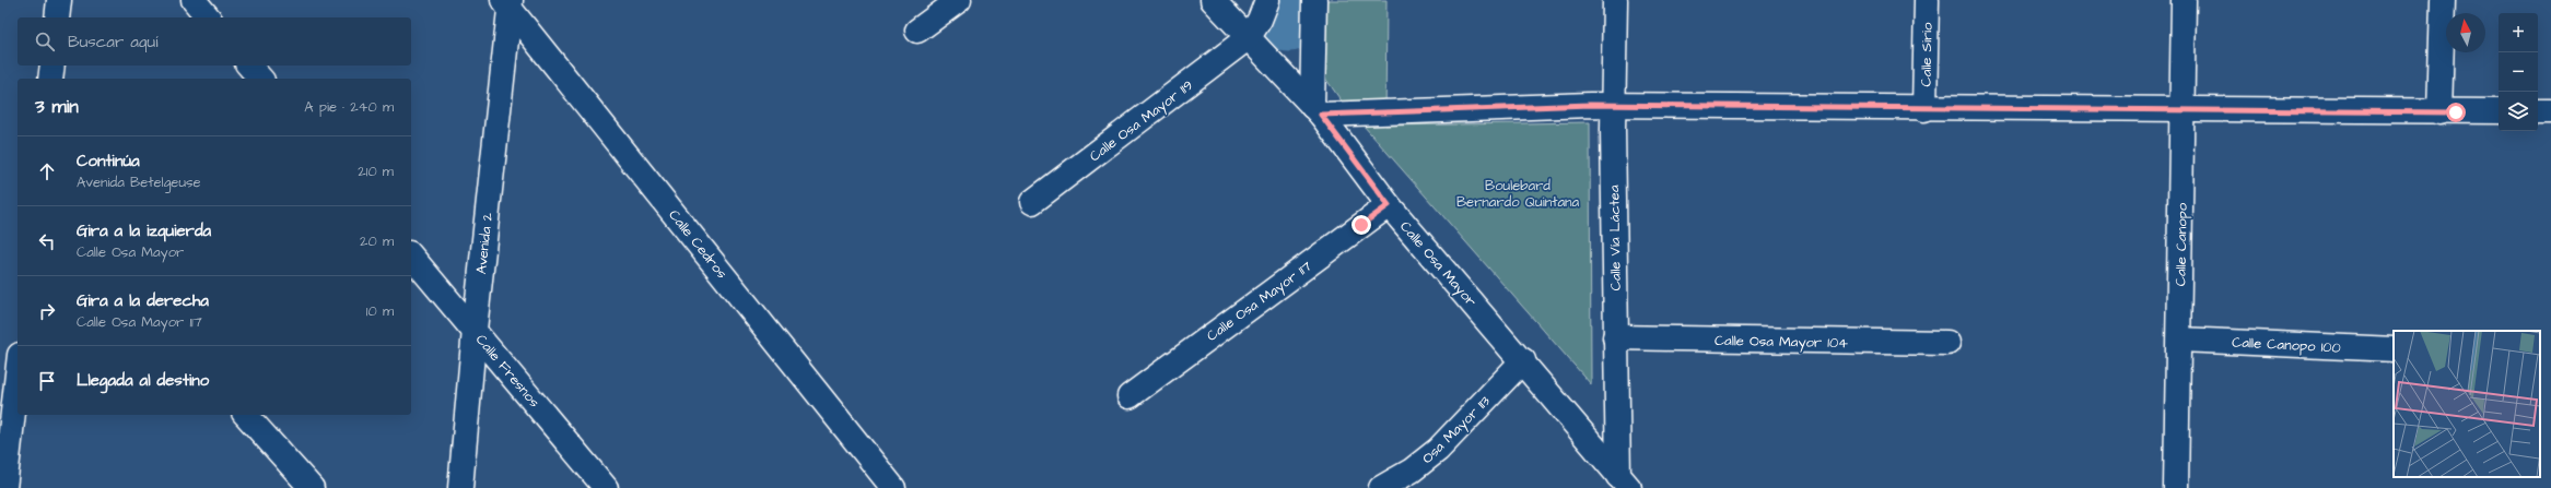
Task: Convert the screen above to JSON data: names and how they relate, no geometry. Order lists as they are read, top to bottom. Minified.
{"streets":{"street":["Calle Sirio","Calle Osa Mayor 119","Calle Vía Láctea","Avenida 2","Calle Cedros","Calle Canopo","Calle Osa Mayor","Calle Osa Mayor 117","Calle Osa Mayor 104","Calle Canopo 100","Calle Fresnos","Osa Mayor 113"]},"crossings":[["Calle Osa Mayor 119","Calle Osa Mayor"],["Calle Vía Láctea","Calle Osa Mayor"],["Calle Vía Láctea","Calle Osa Mayor 104"],["Avenida 2","Calle Cedros"],["Avenida 2","Calle Fresnos"],["Calle Canopo","Calle Canopo 100"],["Calle Osa Mayor","Calle Osa Mayor 117"],["Calle Osa Mayor","Osa Mayor 113"]],"parks":["Boulebard Bernardo Quintana"],"north":"top","page":{"map_buttons":["+","−"],"search":"Buscar aquí","heading":["3 min","A pie · 240 m"],"list":[["Continúa","Avenida Betelgeuse","210 m"],["Gira a la izquierda","Calle Osa Mayor","20 m"],["Gira a la derecha","Calle Osa Mayor 117","10 m"],"Llegada al destino"]}}
